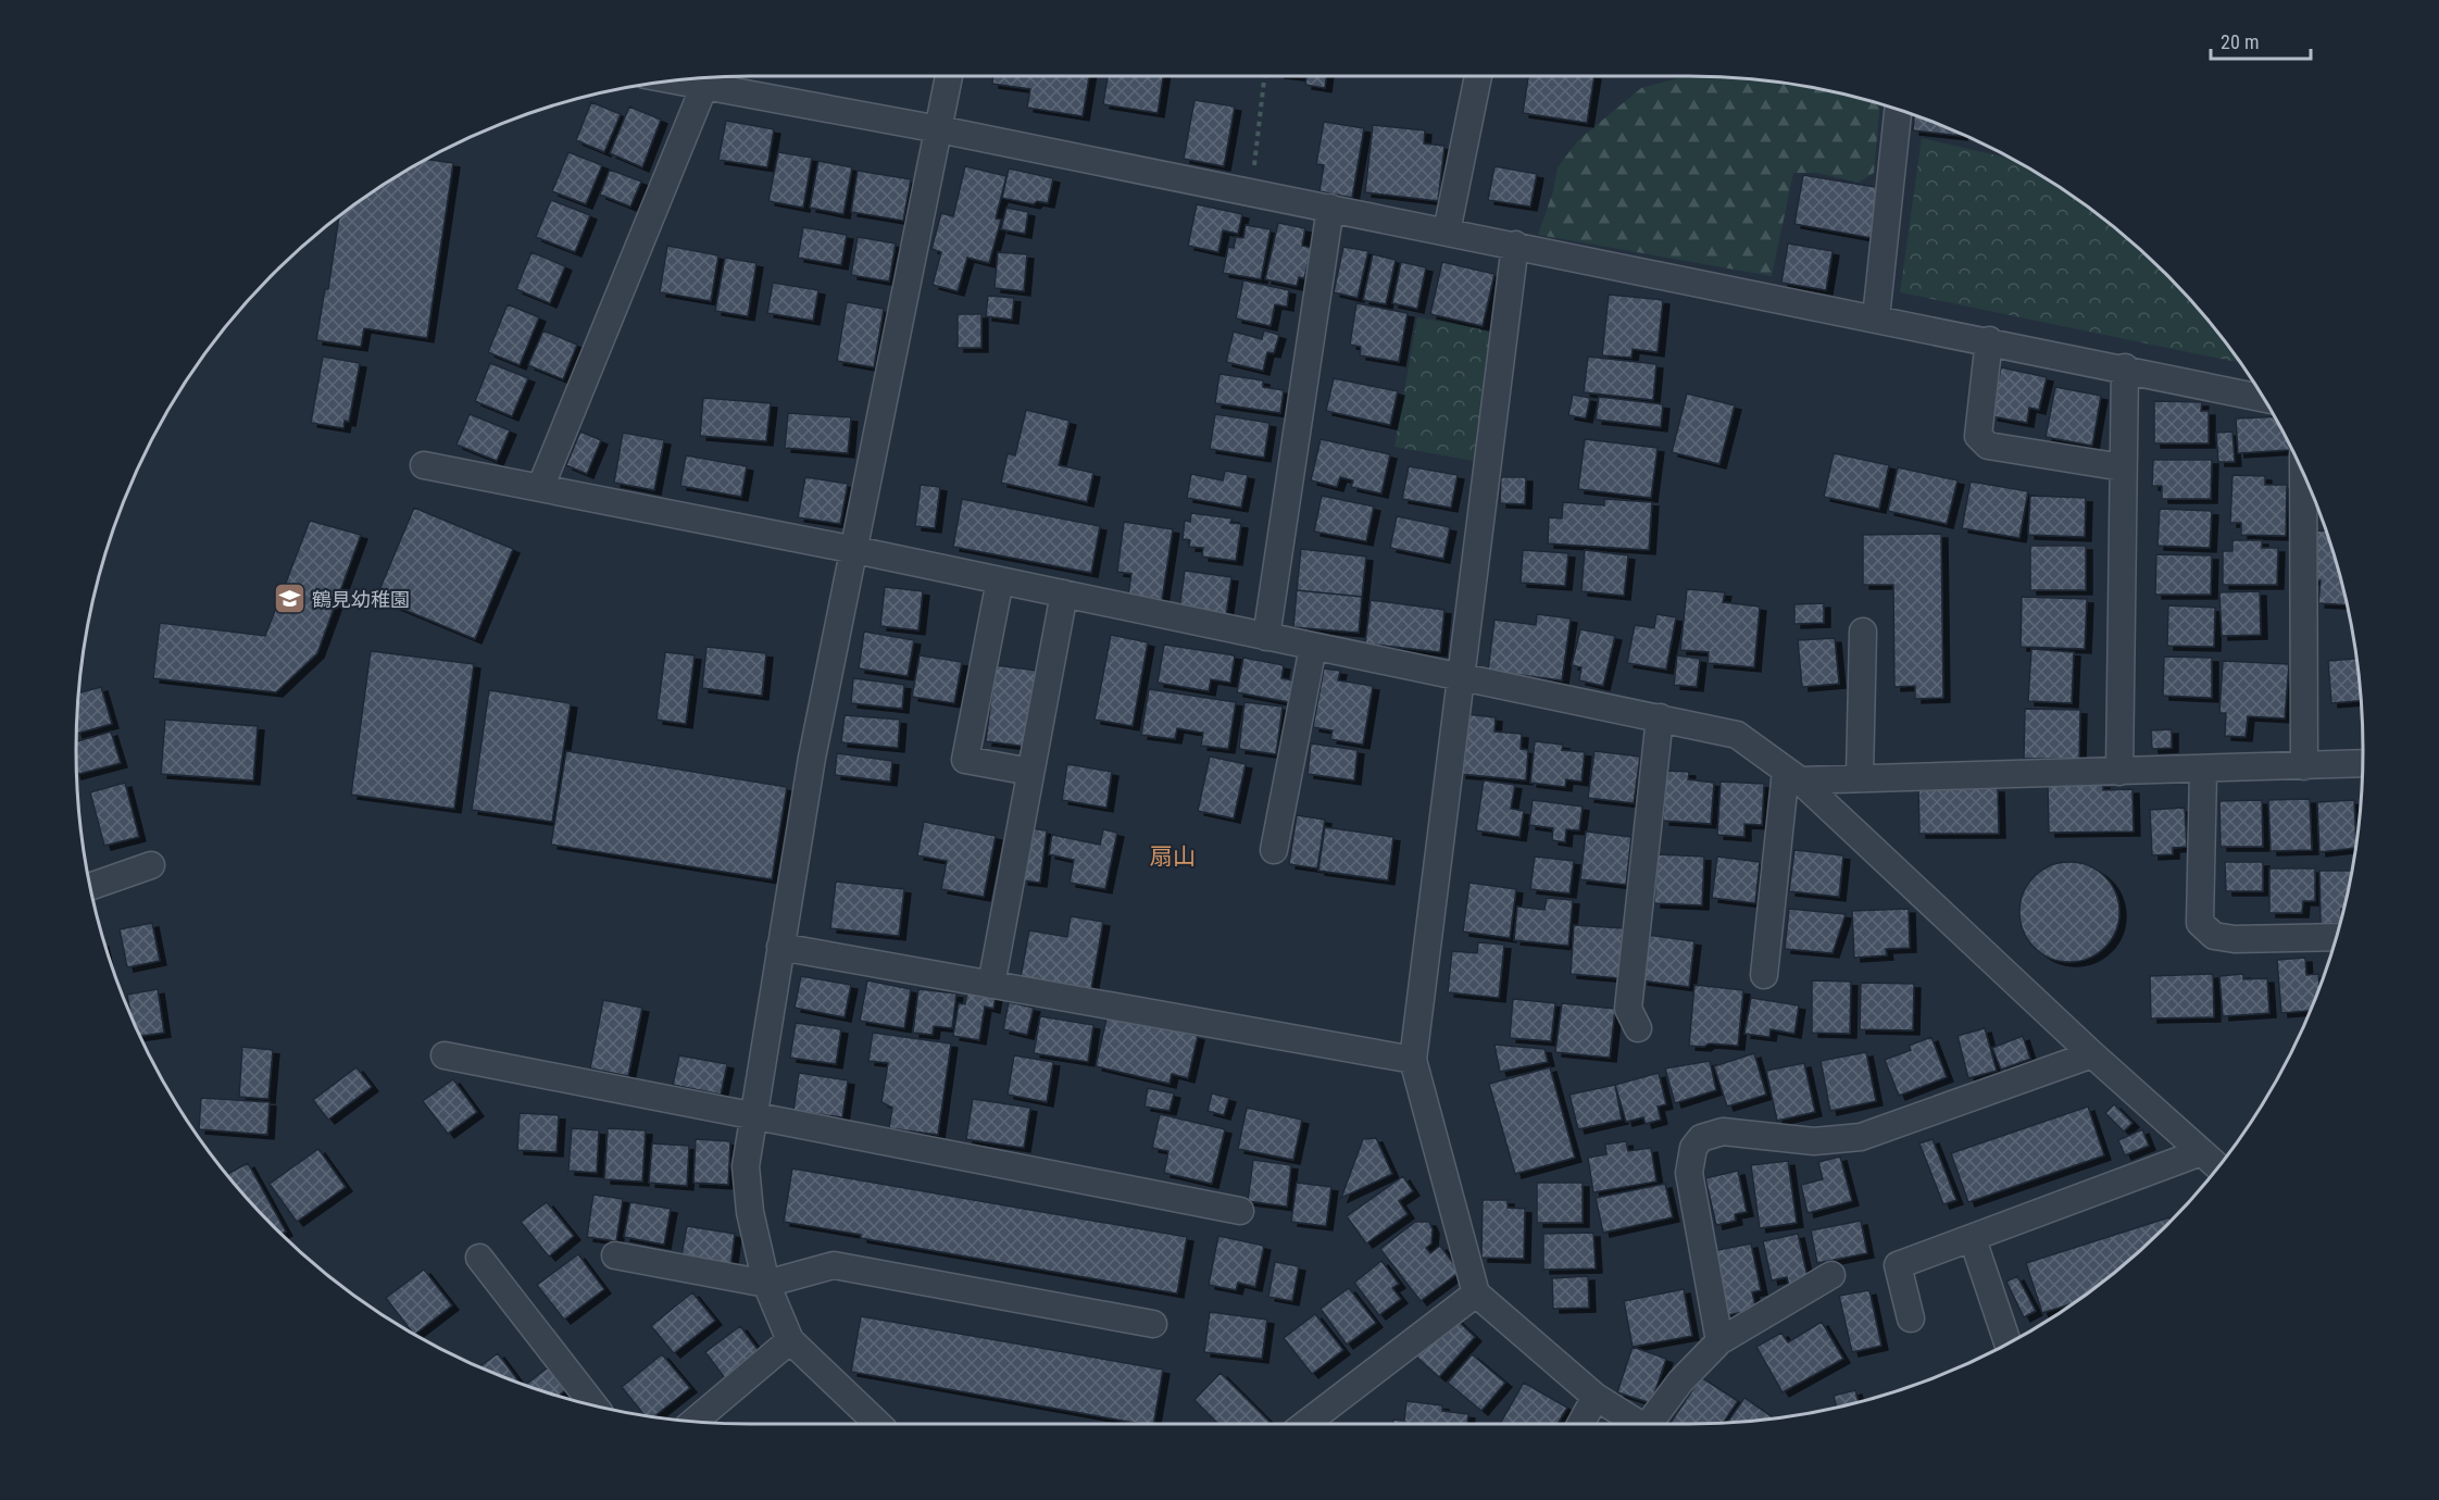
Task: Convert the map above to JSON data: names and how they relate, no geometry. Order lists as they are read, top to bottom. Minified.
{"districts":["扇山"],"places":{"school or university":["鶴見幼稚園"]},"scale_bar":"20 m"}
